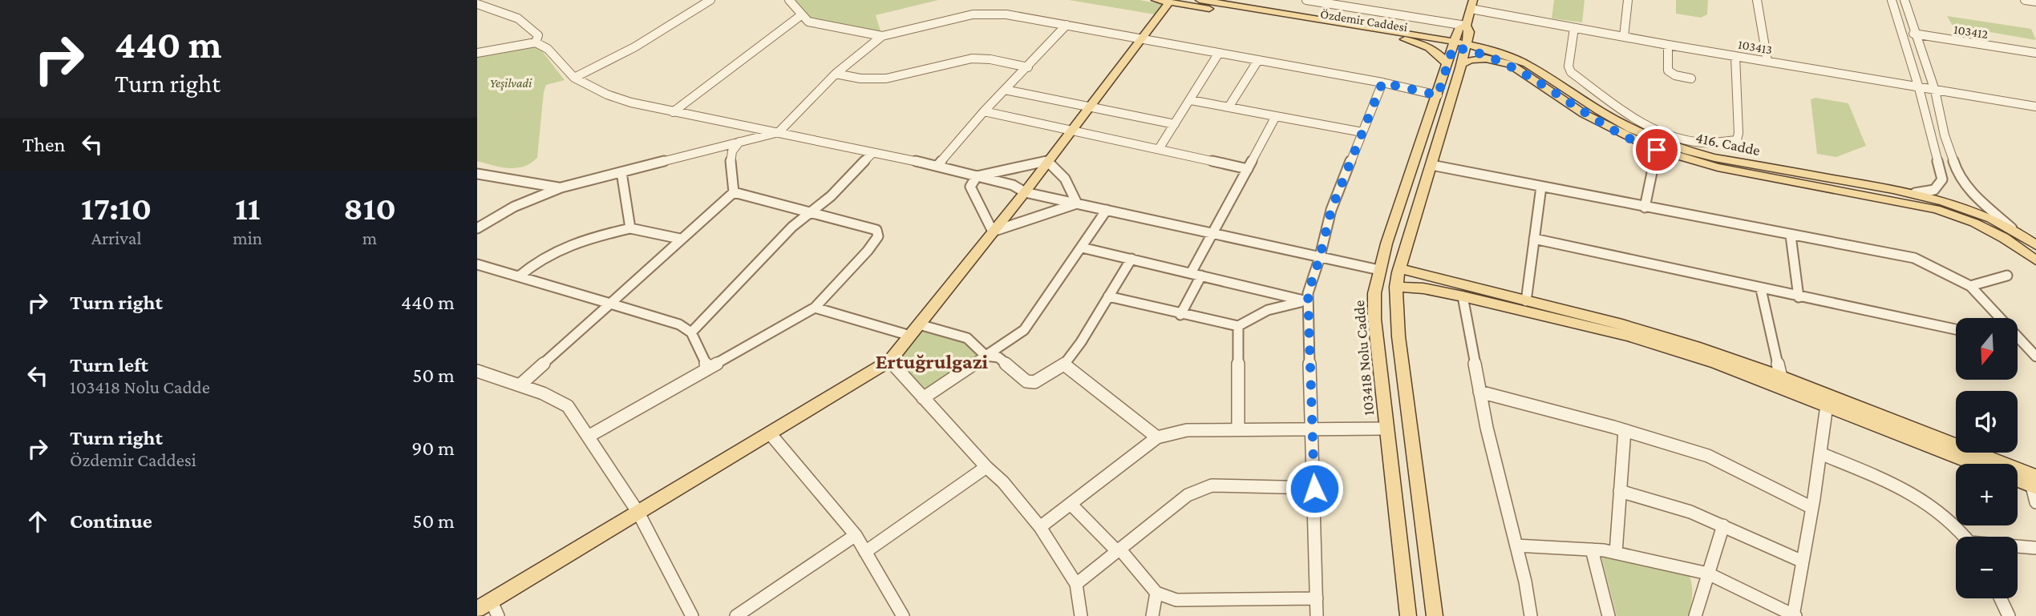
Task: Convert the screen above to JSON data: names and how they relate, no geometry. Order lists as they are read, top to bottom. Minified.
{"streets":{"main road":["Özdemir Caddesi","416. Cadde","103418 Nolu Cadde"],"street":["103412","103413"]},"crossings":[["Özdemir Caddesi","416. Cadde"],["Özdemir Caddesi","103418 Nolu Cadde"],["103412","416. Cadde"],["103413","416. Cadde"],["416. Cadde","103418 Nolu Cadde"]],"districts":["Ertuğrulgazi"],"parks":["Yeşilvadi"],"north":"bottom","page":{"turn":["440 m","Turn right"],"then":"Then","eta":["17:10","Arrival","11","min","810","m"],"list":[{"name":"Turn right","value":"440 m"},{"name":"Turn left","note":"103418 Nolu Cadde","value":"50 m"},{"name":"Turn right","note":"Özdemir Caddesi","value":"90 m"},{"name":"Continue","value":"50 m"}],"map_buttons":["+","−"]}}
